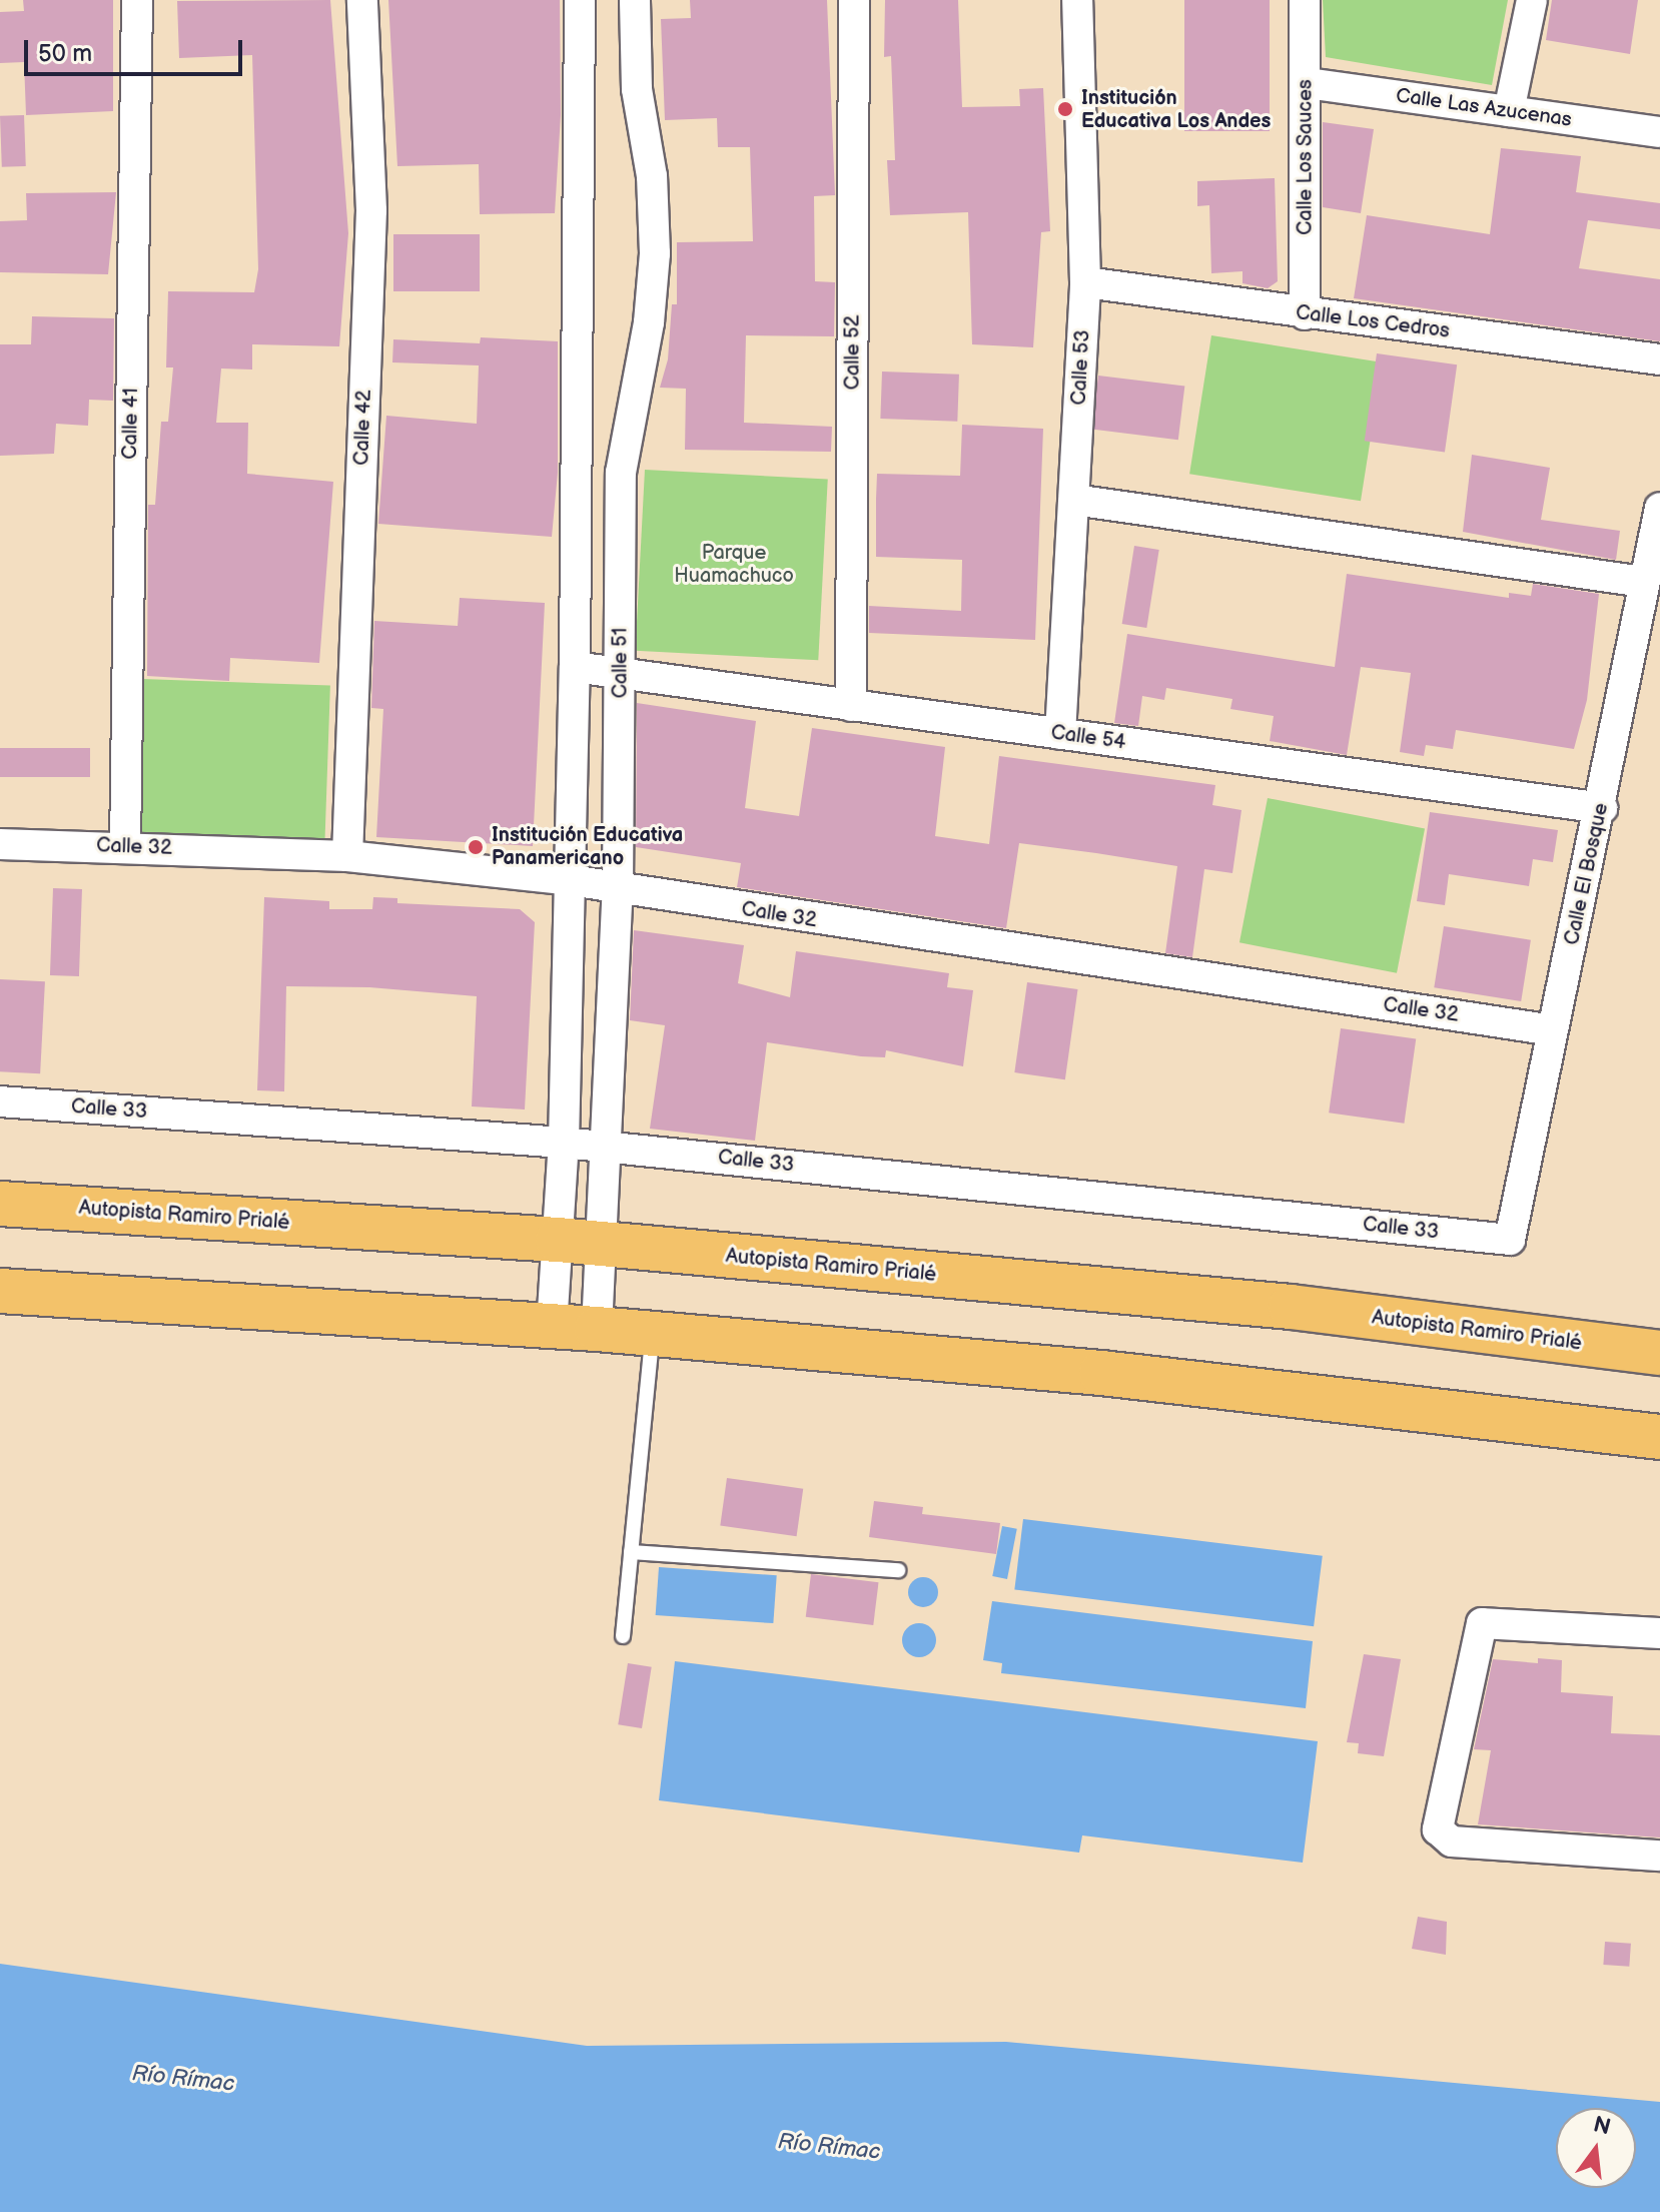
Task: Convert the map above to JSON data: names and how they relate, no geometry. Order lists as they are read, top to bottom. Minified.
{"streets":{"highway":["Autopista Ramiro Prialé"],"street":["Calle Las Azucenas","Calle Los Sauces","Calle Los Cedros","Calle 52","Calle 53","Calle 41","Calle 42","Calle 51","Calle 54","Calle 32","Calle El Bosque","Calle 33"]},"crossings":[["Calle Las Azucenas","Calle Los Sauces"],["Calle Los Sauces","Calle Los Cedros"],["Calle Los Cedros","Calle 53"],["Calle 52","Calle 54"],["Calle 53","Calle 54"],["Calle 41","Calle 32"],["Calle 42","Calle 32"],["Calle 51","Calle 54"],["Calle 51","Calle 32"],["Calle 51","Calle 33"],["Calle 51","Autopista Ramiro Prialé"],["Calle 54","Calle El Bosque"],["Calle 32","Calle El Bosque"],["Calle El Bosque","Calle 33"]],"water":["Río Rímac"],"parks":["Parque Huamachuco"],"places":["Institución Educativa Los Andes","Institución Educativa Panamericano"],"scale_bar":"50 m","north":"top"}
